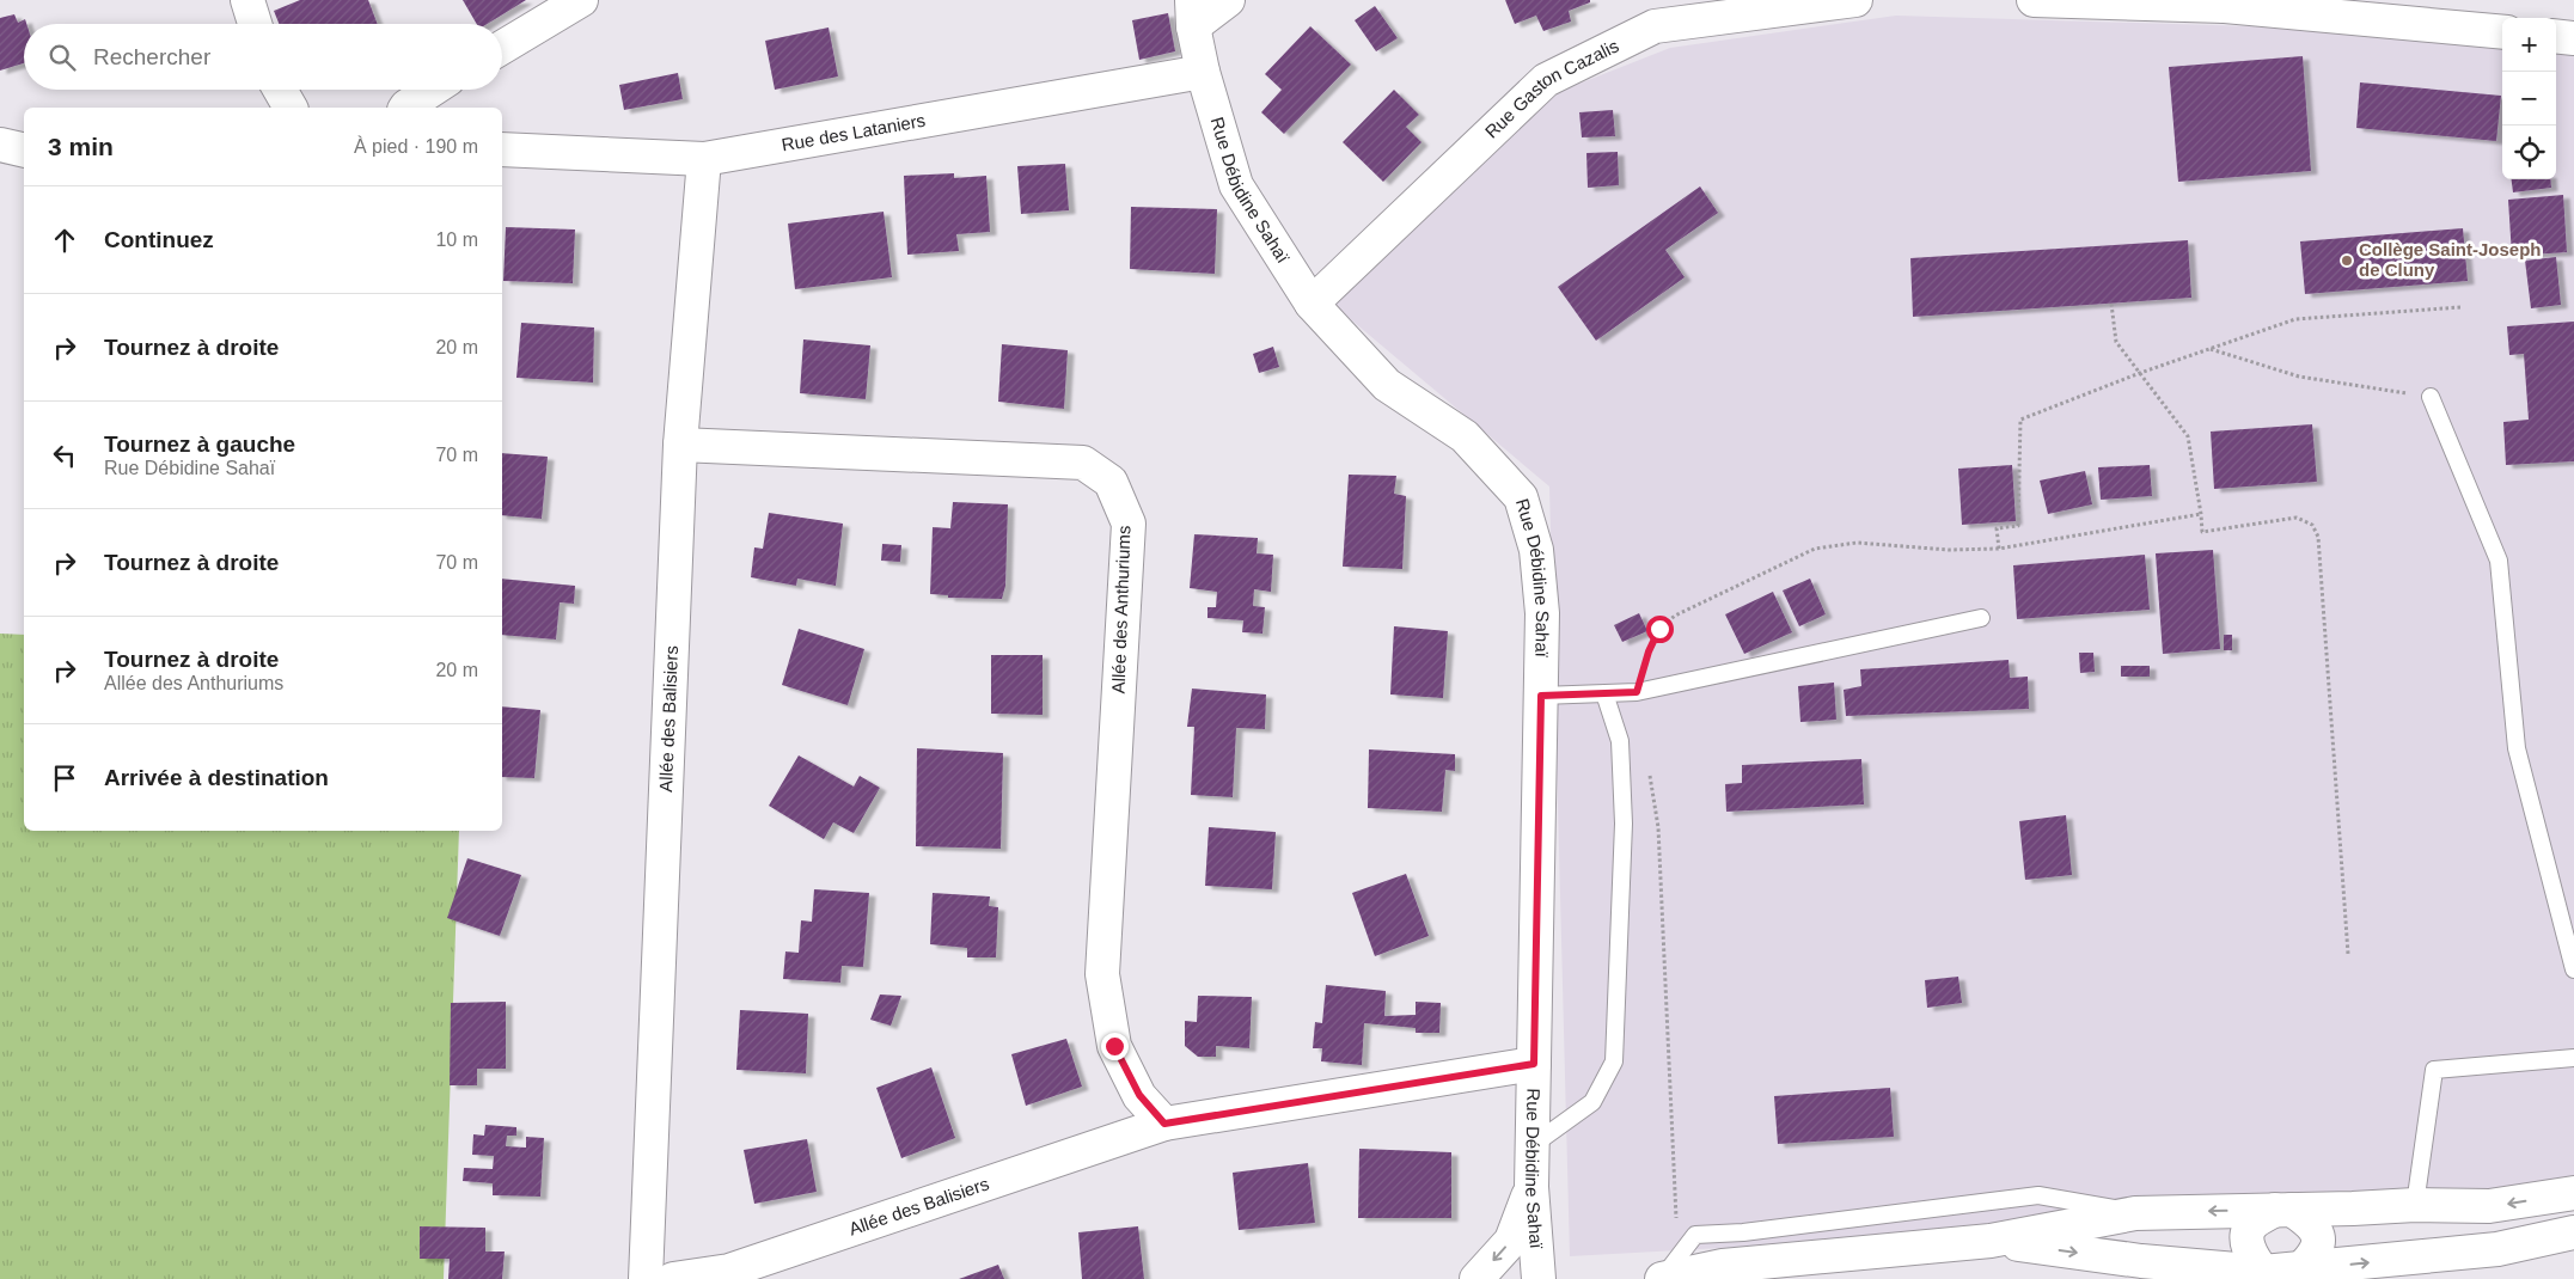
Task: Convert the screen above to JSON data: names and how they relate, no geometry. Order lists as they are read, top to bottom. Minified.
{"streets":{"street":["Rue Gaston Cazalis","Rue des Lataniers","Rue Débidine Sahaï","Allée des Anthuriums","Allée des Balisiers"]},"crossings":[["Rue Gaston Cazalis","Rue Débidine Sahaï"],["Rue des Lataniers","Rue Débidine Sahaï"],["Rue des Lataniers","Allée des Balisiers"],["Rue Débidine Sahaï","Allée des Balisiers"],["Allée des Anthuriums","Allée des Balisiers"]],"places":["Collège Saint-Joseph de Cluny"],"page":{"map_buttons":["+","−"],"search":"Rechercher","heading":["3 min","À pied · 190 m"],"list":[["Continuez","10 m"],["Tournez à droite","20 m"],["Tournez à gauche","Rue Débidine Sahaï","70 m"],["Tournez à droite","70 m"],["Tournez à droite","Allée des Anthuriums","20 m"],"Arrivée à destination"]}}
